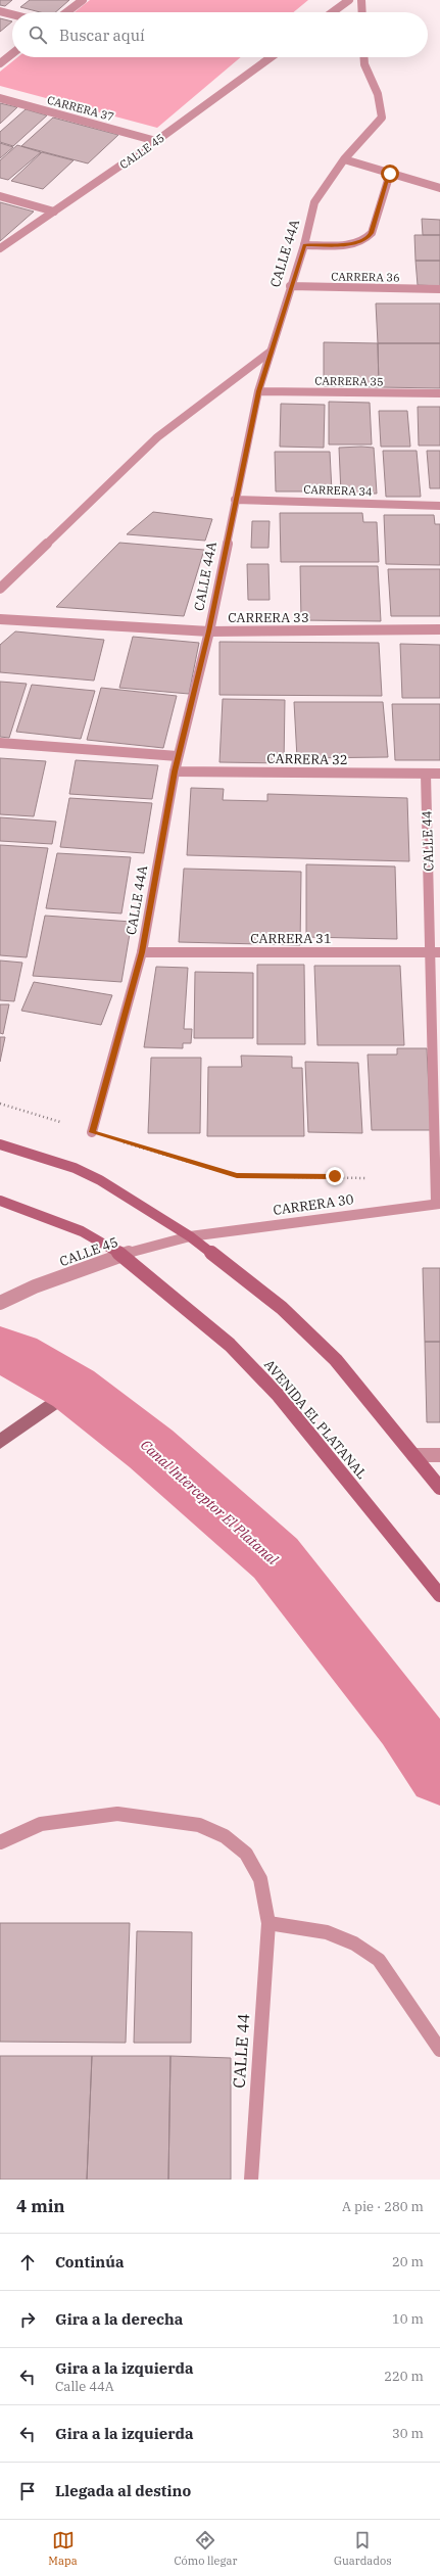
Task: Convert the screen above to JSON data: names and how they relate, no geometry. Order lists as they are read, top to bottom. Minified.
{"streets":{"main road":["AVENIDA EL PLATANAL"],"street":["CARRERA 37","CALLE 45","CALLE 44A","CARRERA 36","CARRERA 35","CARRERA 34","CARRERA 33","CARRERA 32","CALLE 44","CARRERA 31","CARRERA 30"]},"crossings":[["CARRERA 37","CALLE 45"],["CALLE 45","CARRERA 30"],["CALLE 45","AVENIDA EL PLATANAL"],["CALLE 44A","CARRERA 36"],["CALLE 44A","CARRERA 35"],["CALLE 44A","CARRERA 34"],["CALLE 44A","CARRERA 33"],["CALLE 44A","CARRERA 32"],["CALLE 44A","CARRERA 31"],["CARRERA 32","CALLE 44"],["CALLE 44","CARRERA 31"],["CALLE 44","CARRERA 30"]],"water":["Canal Interceptor El Platanal"],"page":{"search":"Buscar aquí","heading":["4 min","A pie · 280 m"],"list":[["Continúa","20 m"],["Gira a la derecha","10 m"],["Gira a la izquierda","Calle 44A","220 m"],["Gira a la izquierda","30 m"],"Llegada al destino"],"nav":["Mapa","Cómo llegar","Guardados"]}}
